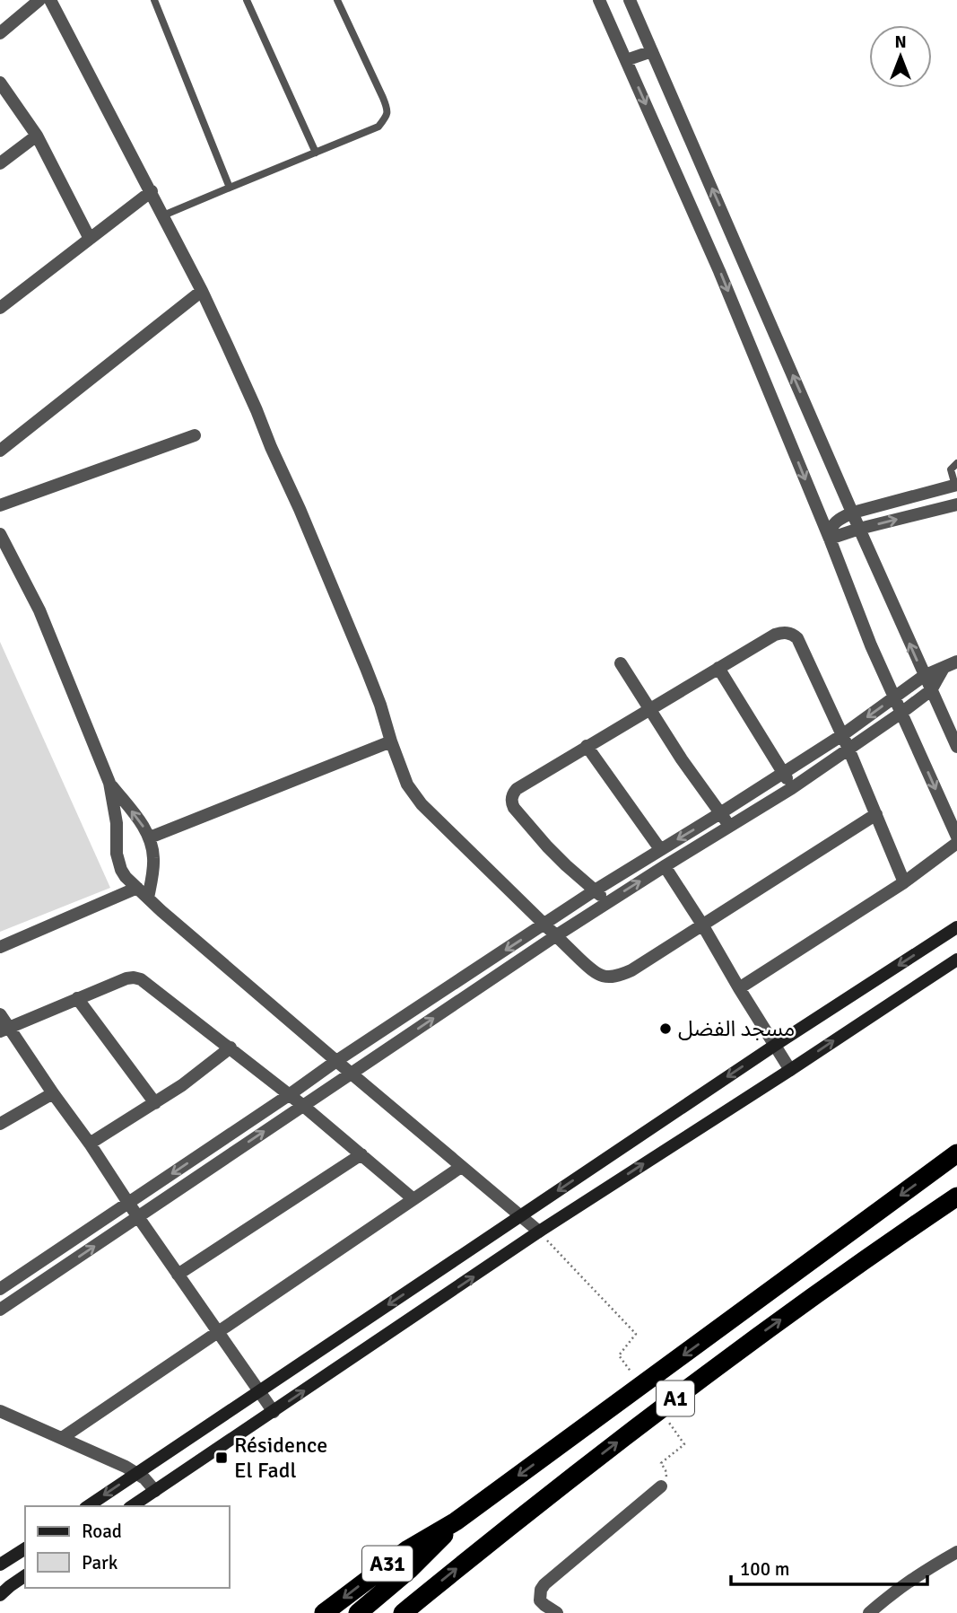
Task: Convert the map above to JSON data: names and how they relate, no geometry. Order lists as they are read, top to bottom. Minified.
{"streets":{"highway":["A1","A31"]},"crossings":[["A1","A31"]],"places":{"other":["مسجد الفضل"],"transit":["Résidence El Fadl"]},"legend":["Road","Park"],"scale_bar":"100 m","north":"top"}
